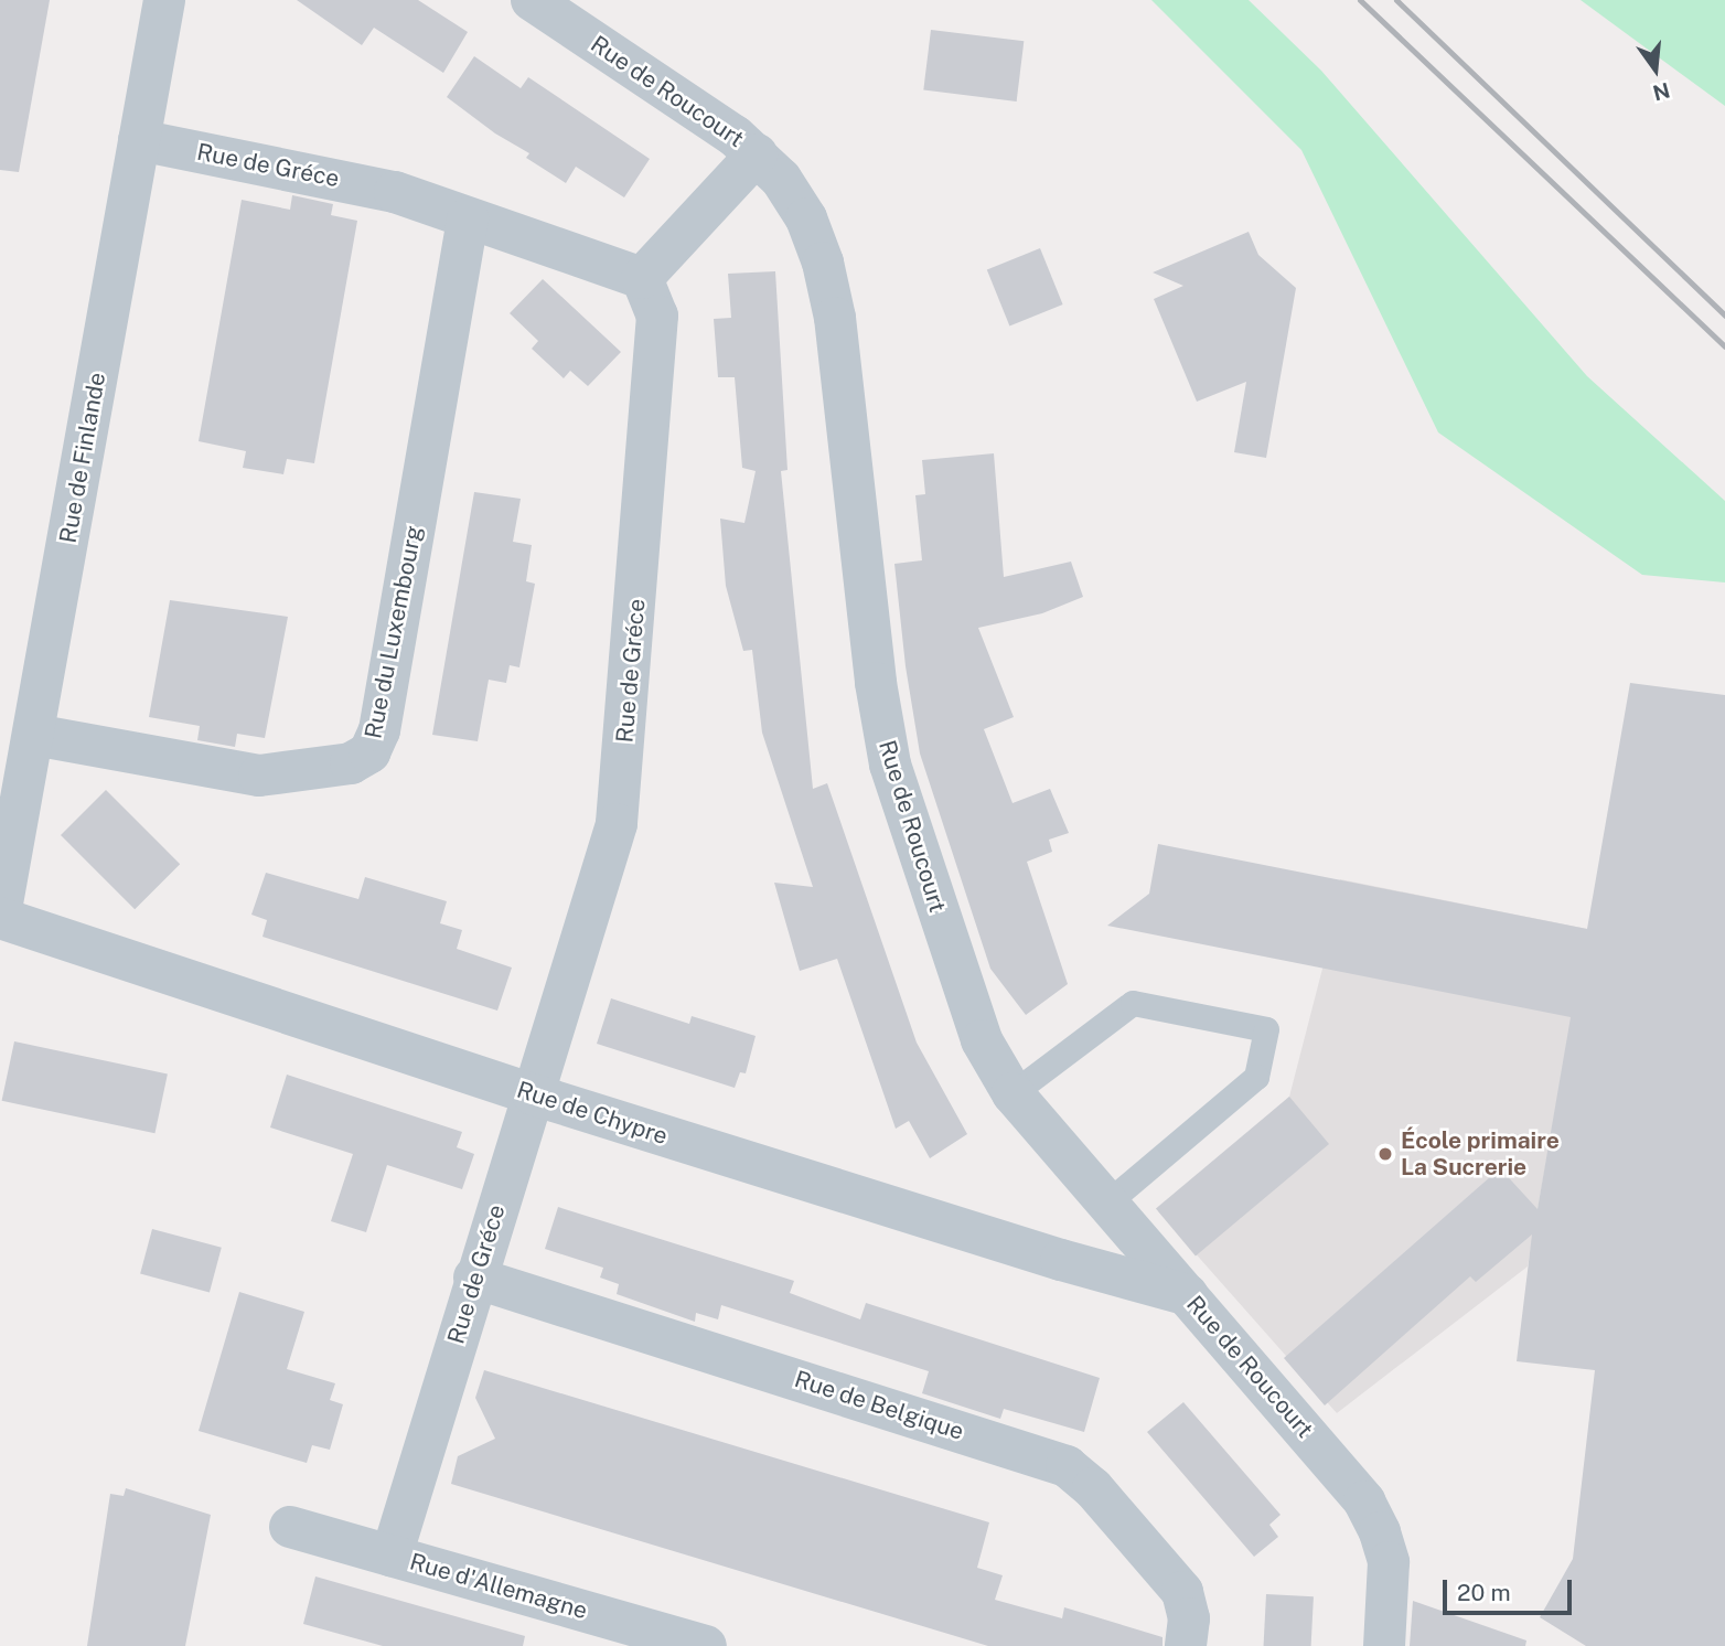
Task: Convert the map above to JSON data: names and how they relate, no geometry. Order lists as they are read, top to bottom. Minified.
{"streets":{"street":["Rue de Roucourt","Rue de Gréce","Rue de Finlande","Rue du Luxembourg","Rue de Chypre","Rue de Belgique","Rue d'Allemagne"]},"crossings":[["Rue de Roucourt","Rue de Chypre"],["Rue de Gréce","Rue de Finlande"],["Rue de Gréce","Rue du Luxembourg"],["Rue de Gréce","Rue de Chypre"],["Rue de Gréce","Rue de Belgique"],["Rue de Gréce","Rue d'Allemagne"],["Rue de Finlande","Rue du Luxembourg"],["Rue de Finlande","Rue de Chypre"]],"places":["École primaire La Sucrerie"],"scale_bar":"20 m","north":"bottom"}
